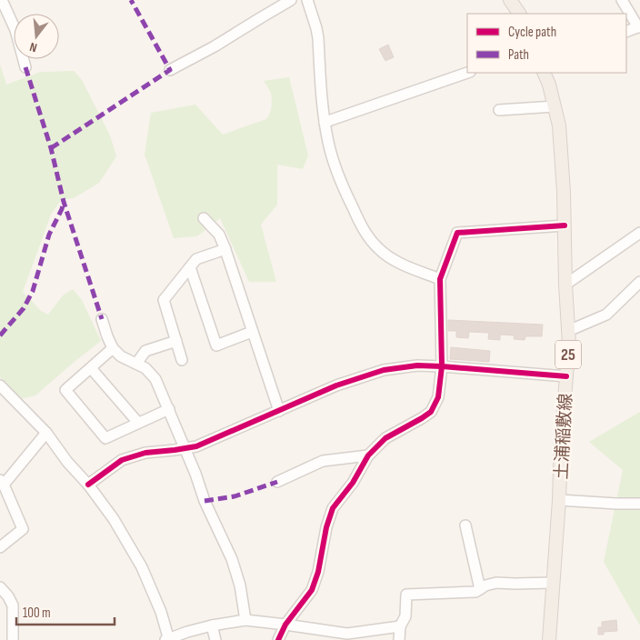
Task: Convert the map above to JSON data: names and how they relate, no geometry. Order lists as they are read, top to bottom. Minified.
{"streets":{"main road":["25","土浦稲敷線"]},"legend":["Cycle path","Path"],"scale_bar":"100 m","north":"bottom"}
